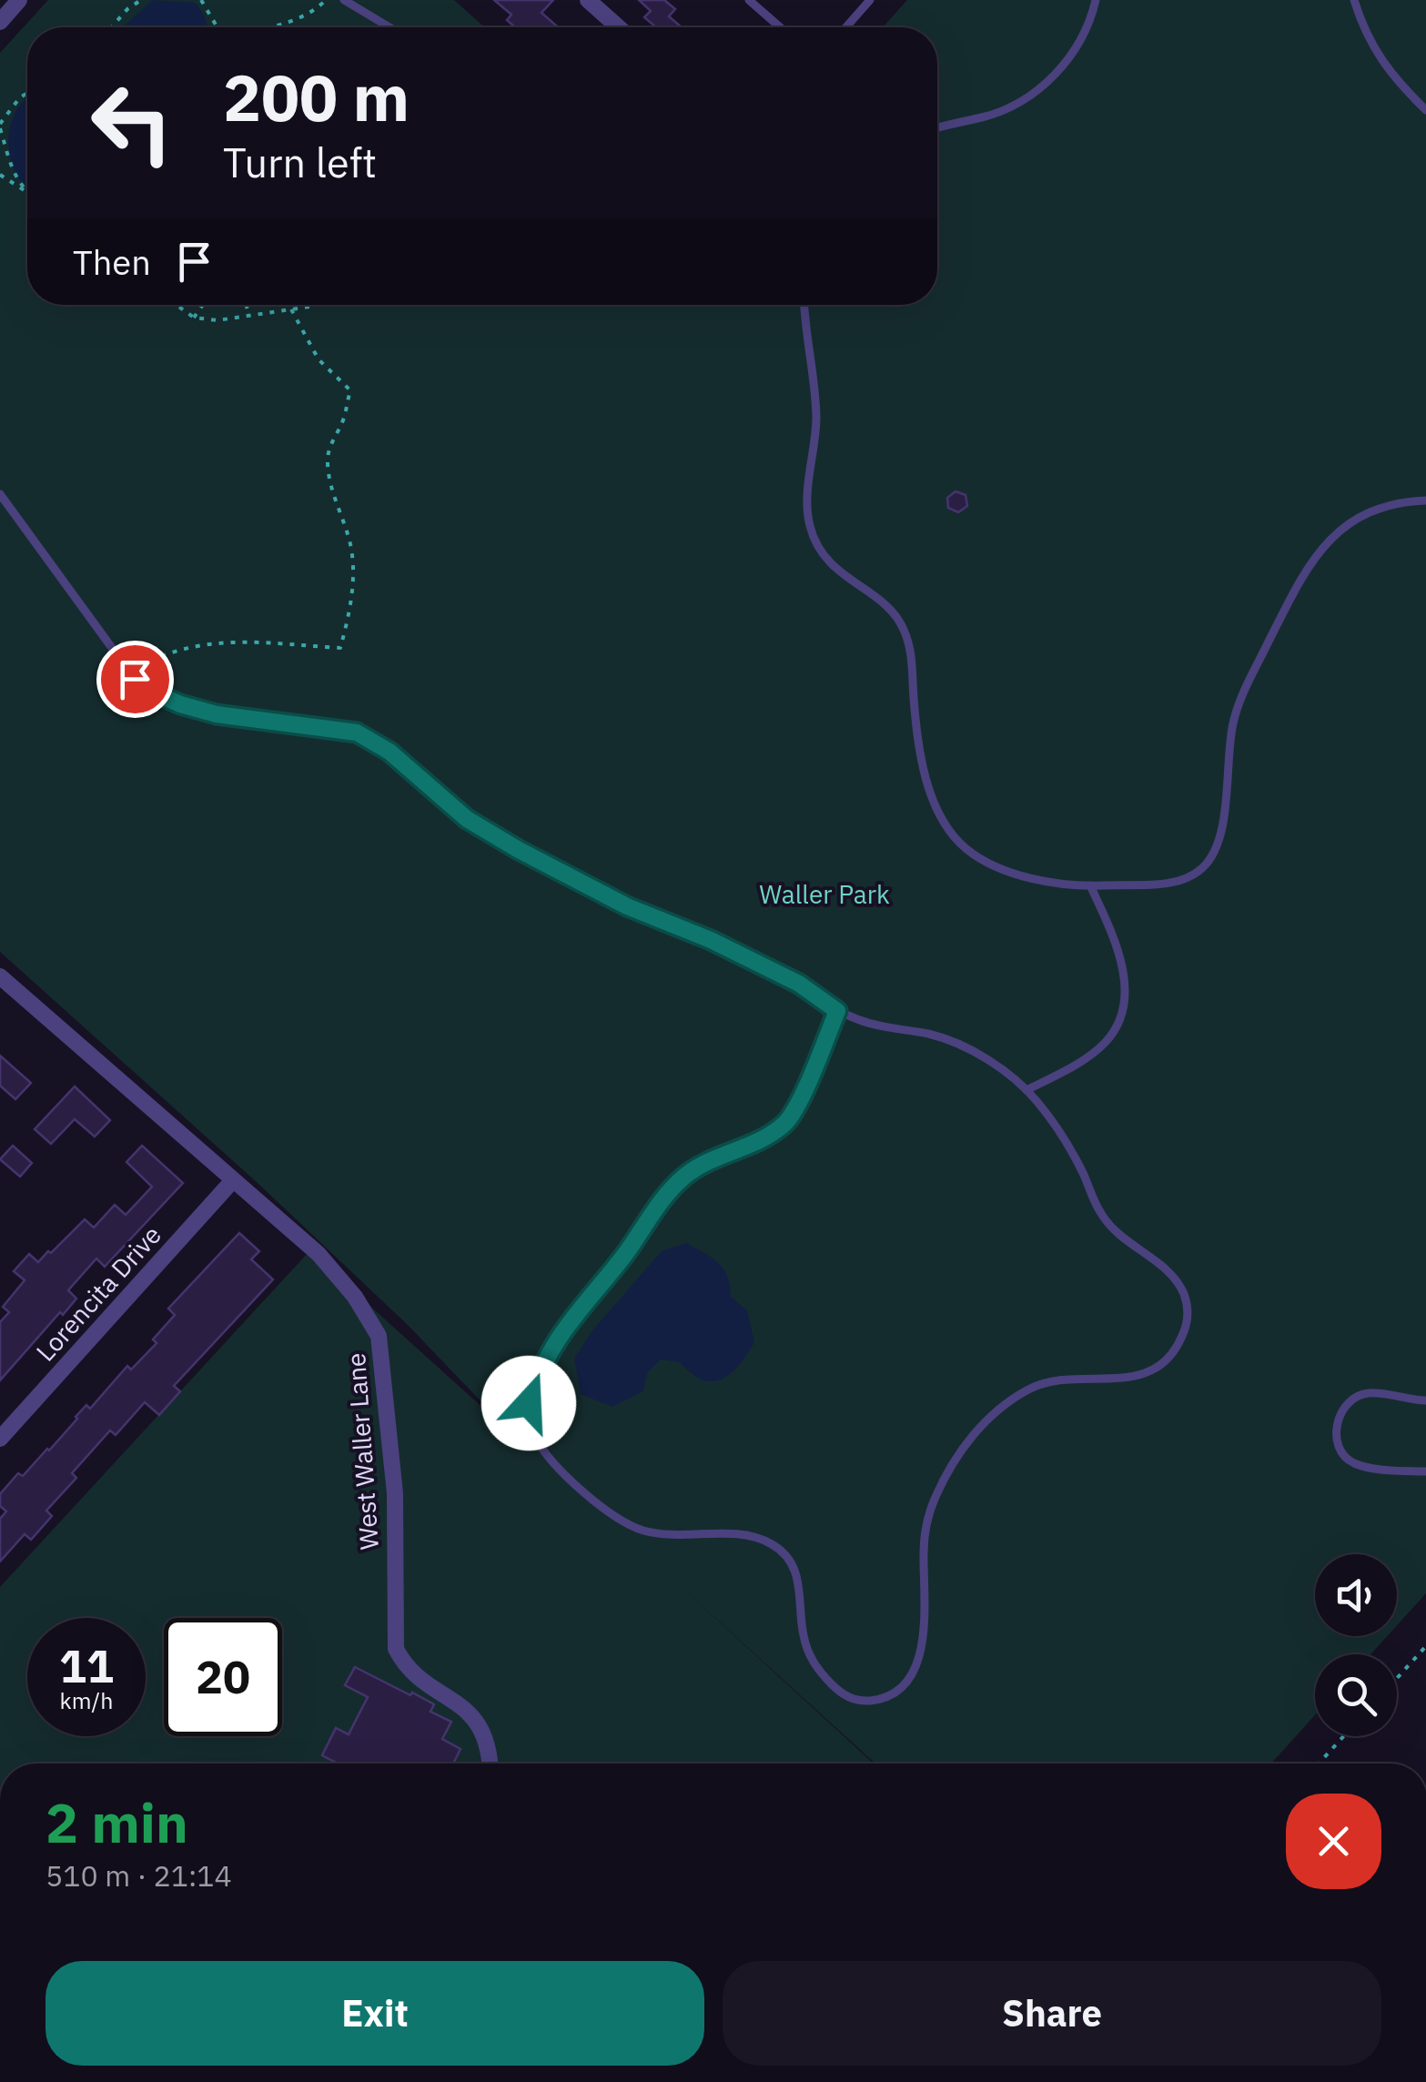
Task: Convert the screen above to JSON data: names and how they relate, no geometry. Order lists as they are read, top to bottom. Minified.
{"streets":{"street":["Lorencita Drive","West Waller Lane"]},"crossings":[["Lorencita Drive","West Waller Lane"]],"parks":["Waller Park"],"page":{"turn":["200 m","Turn left"],"then":"Then","speed":"11 km/h","limit":"20","heading":["2 min","510 m · 21:14"],"buttons":["Exit","Share"]}}
